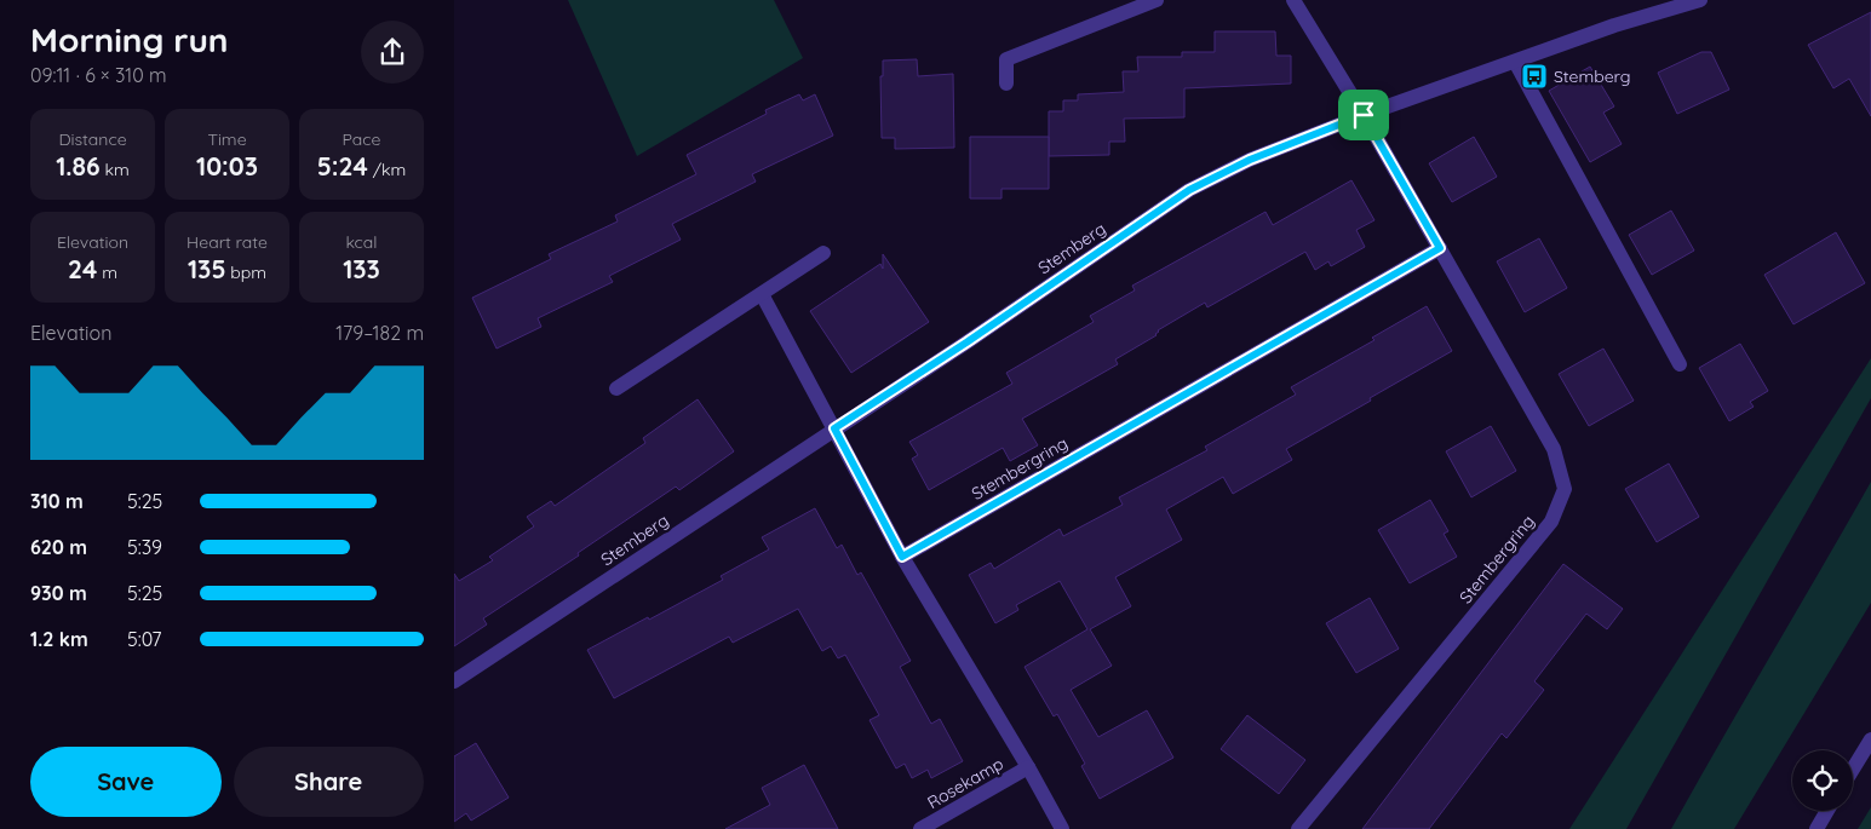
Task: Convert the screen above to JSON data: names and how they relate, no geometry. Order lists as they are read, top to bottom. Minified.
{"streets":{"street":["Stemberg","Stembergring","Rosekamp"]},"crossings":[["Stemberg","Stembergring"]],"places":{"bus stop":["Stemberg"]},"page":{"heading":["Morning run","09:11 · 6 × 310 m"],"stats":[["Distance","1.86 km"],["Time","10:03"],["Pace","5:24 /km"],["Elevation","24 m"],["Heart rate","135 bpm"],["kcal","133"]],"chart":["Elevation","179–182 m"],"list":[{"name":"310 m","note":"5:25"},{"name":"620 m","note":"5:39"},{"name":"930 m","note":"5:25"},{"name":"1.2 km","note":"5:07"}],"buttons":["Save","Share"]}}
